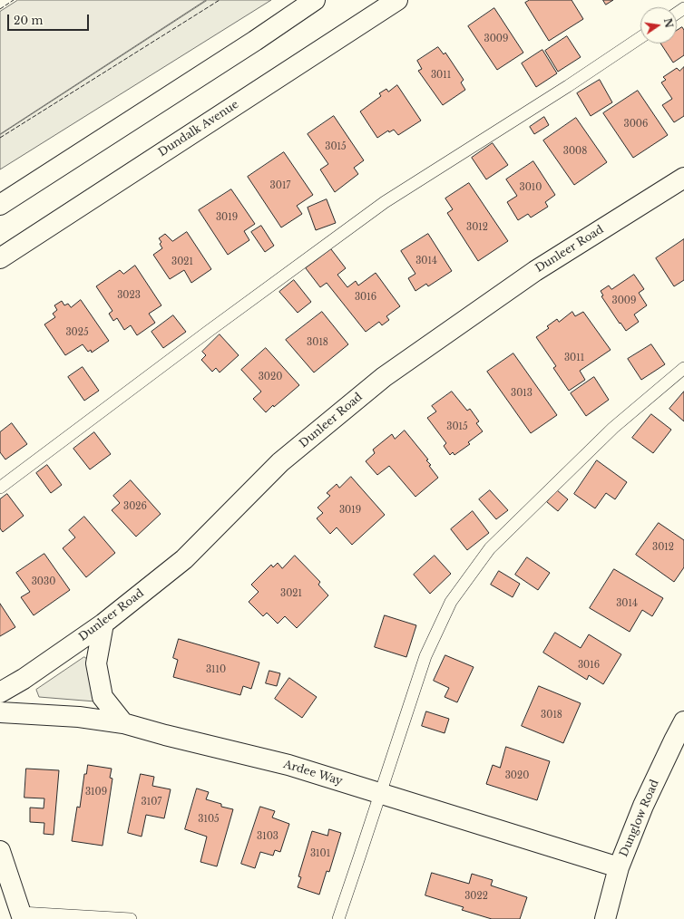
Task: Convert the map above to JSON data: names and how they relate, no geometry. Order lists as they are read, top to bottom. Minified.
{"streets":{"street":["Dundalk Avenue","Dunleer Road","Ardee Way","Dunglow Road"]},"crossings":[["Ardee Way","Dunglow Road"]],"house_numbers":["3009","3011","3006","3015","3008","3017","3010","3019","3012","3014","3021","3023","3016","3009","3025","3018","3011","3020","3013","3015","3026","3019","3012","3030","3021","3014","3016","3110","3018","3020","3109","3107","3105","3103","3101","3022"],"scale_bar":"20 m","north":"right"}
